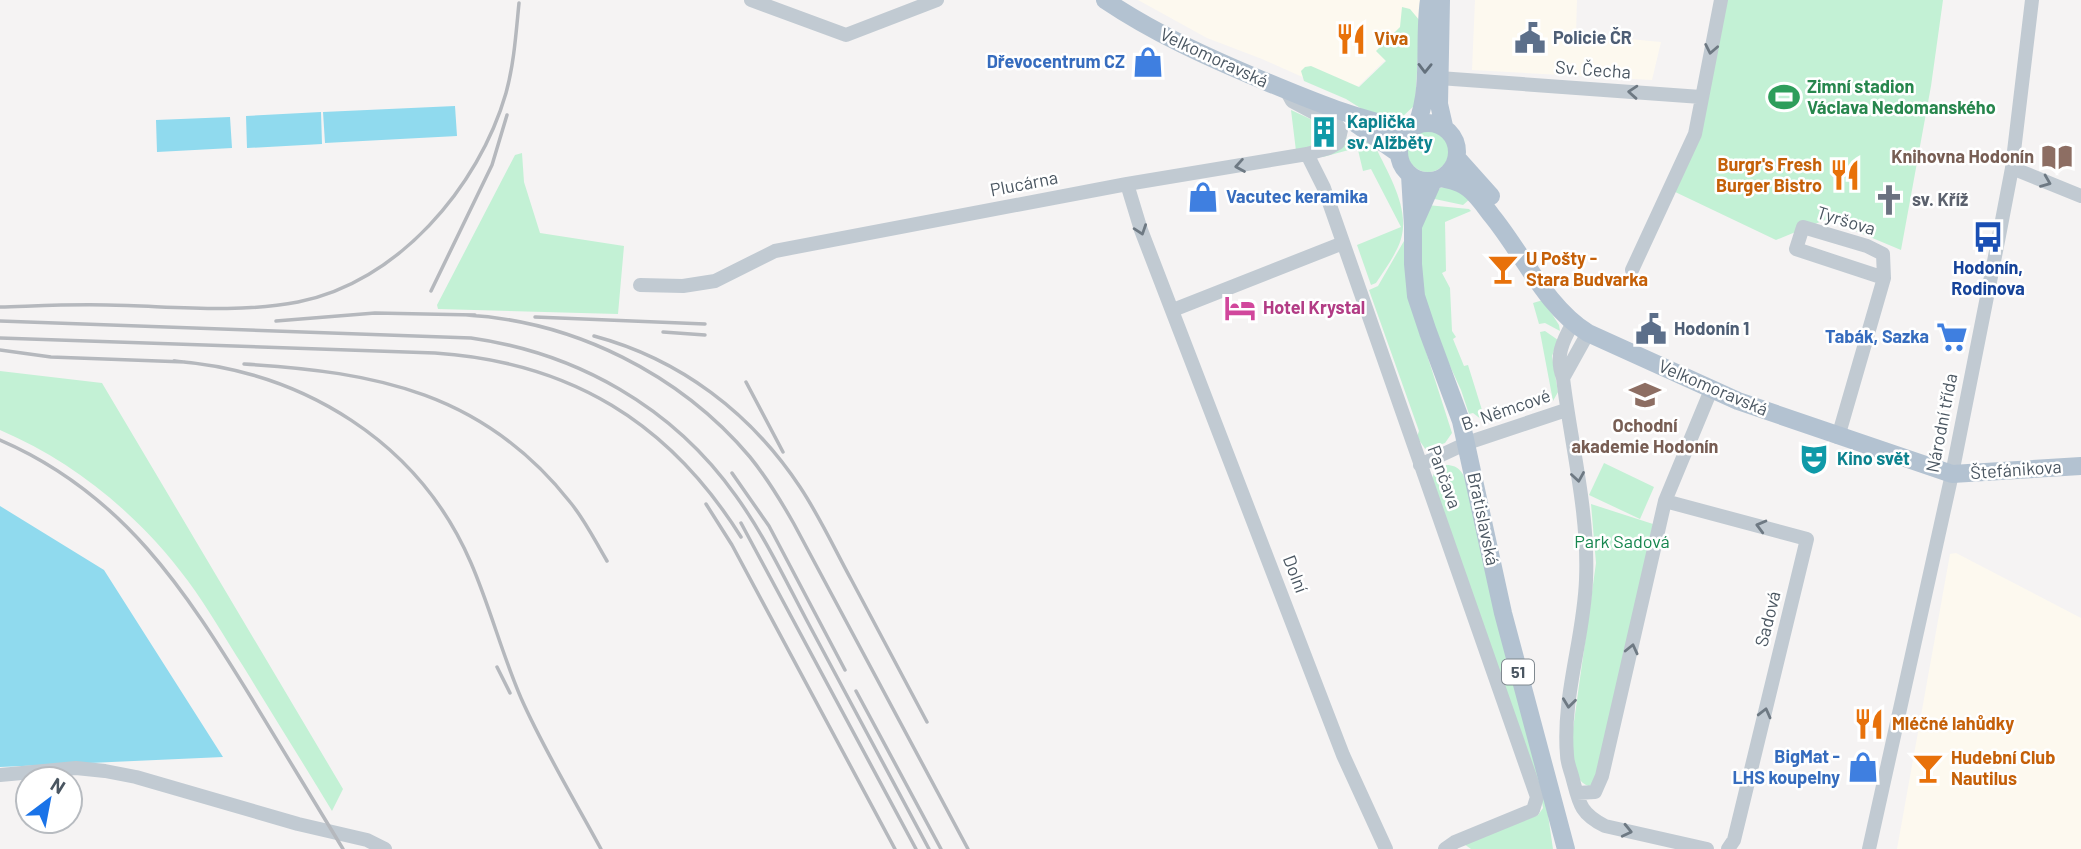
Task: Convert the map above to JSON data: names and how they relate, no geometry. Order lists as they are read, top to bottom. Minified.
{"streets":{"main road":["Velkomoravská","Štefánikova","Bratislavská","51"],"street":["Sv. Čecha","Plucárna","Tyršova","B. Němcové","Národní třída","Pančava","Dolní","Sadová"]},"crossings":[["Velkomoravská","Plucárna"],["Velkomoravská","Národní třída"],["Velkomoravská","Štefánikova"],["Velkomoravská","Bratislavská"],["Velkomoravská","51"],["Plucárna","Pančava"],["B. Němcové","Pančava"],["B. Němcové","Bratislavská"],["Národní třída","Štefánikova"],["Bratislavská","51"]],"one_way":["Sv. Čecha"],"parks":["Park Sadová"],"places":{"public building":["Policie ČR","Hodonín 1"],"restaurant":["Viva","Burgr's Fresh Burger Bistro","Mléčné lahůdky"],"shop":["Dřevocentrum CZ","Vacutec keramika","BigMat - LHS koupelny"],"sports":["Zimní stadion Václava Nedomanského"],"building":["Kaplička sv. Alžběty"],"library":["Knihovna Hodonín"],"church":["sv. Kříž"],"bus stop":["Hodonín, Rodinova"],"bar":["U Pošty - Stara Budvarka","Hudební Club Nautilus"],"hotel":["Hotel Krystal"],"supermarket":["Tabák, Sazka"],"school or university":["Ochodní akademie Hodonín"],"theatre":["Kino svět"]},"north":"top right"}
